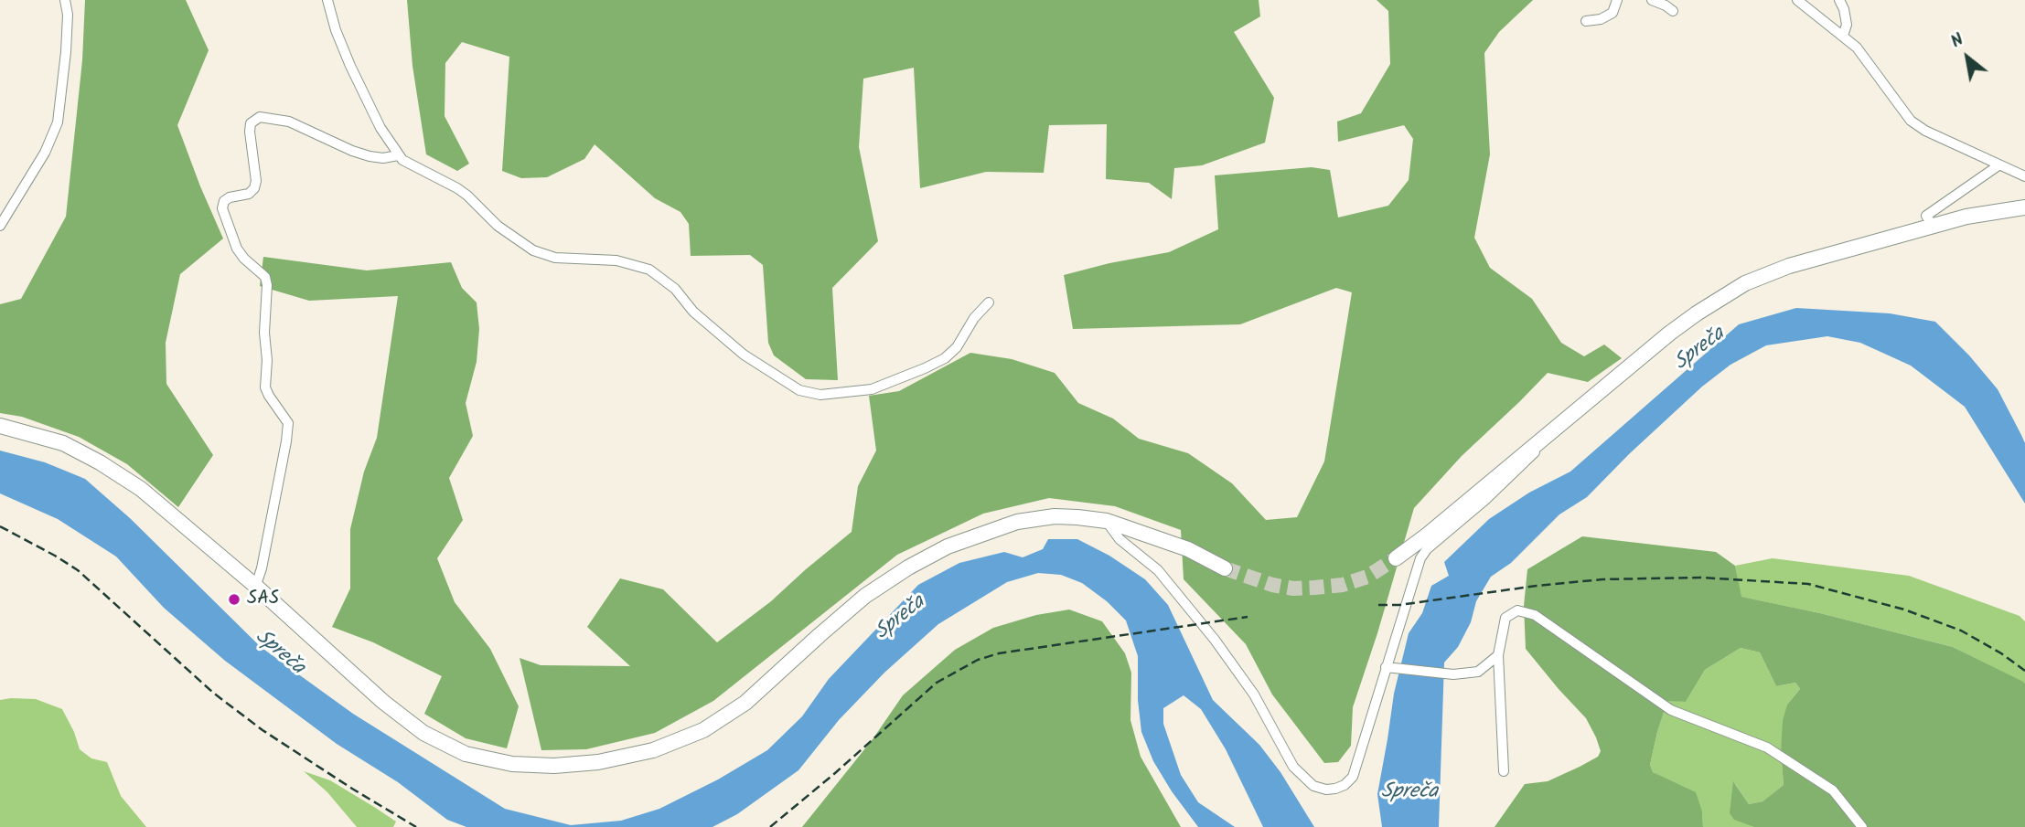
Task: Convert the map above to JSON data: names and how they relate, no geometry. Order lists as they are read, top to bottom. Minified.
{"water":["Spreča"],"places":["SAS"],"north":"top left"}
